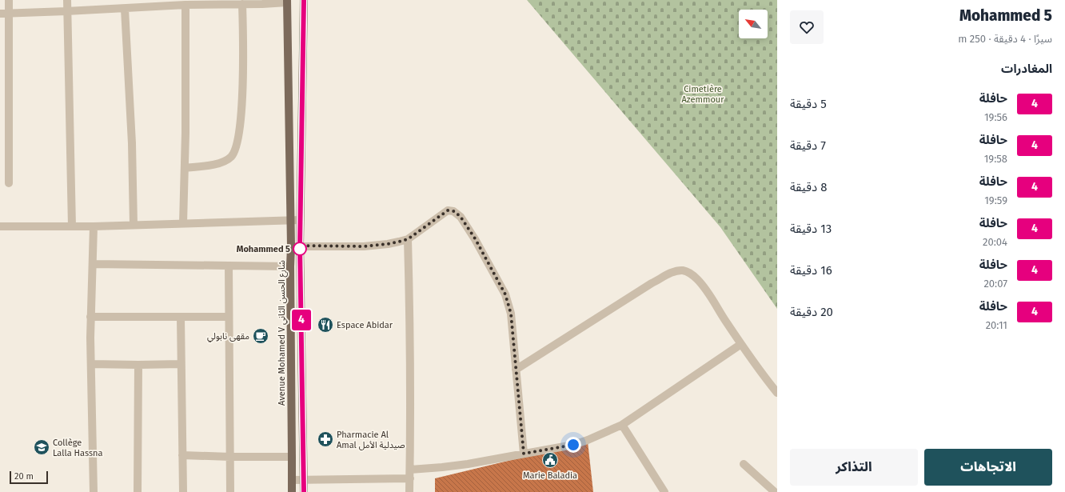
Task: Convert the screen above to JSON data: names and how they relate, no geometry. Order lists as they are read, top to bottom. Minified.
{"streets":{"main road":["Avenue Mohamed V شارع الحسن الثاني"]},"parks":["Cimetière Azemmour"],"places":{"other":["Mohammed 5"],"restaurant":["Espace Abidar"],"cafe":["مقهى نابولي"],"pharmacy":["Pharmacie Al Amal صيدلية الأمل"],"school or university":["Collège Lalla Hassna"],"public building":["Marie Baladia"]},"lines":["bus line 4"],"scale_bar":"20 m","north":"top left","page":{"heading":[["Mohammed 5","سيرًا · 4 دقيقة · 250 m"],"المغادرات"],"on_map":"4","list":[{"mark":"4","name":"حافلة","note":"19:56","value":"5 دقيقة"},{"mark":"4","name":"حافلة","note":"19:58","value":"7 دقيقة"},{"mark":"4","name":"حافلة","note":"19:59","value":"8 دقيقة"},{"mark":"4","name":"حافلة","note":"20:04","value":"13 دقيقة"},{"mark":"4","name":"حافلة","note":"20:07","value":"16 دقيقة"},{"mark":"4","name":"حافلة","note":"20:11","value":"20 دقيقة"}],"buttons":["الاتجاهات","التذاكر"],"scale":"20 m"}}
